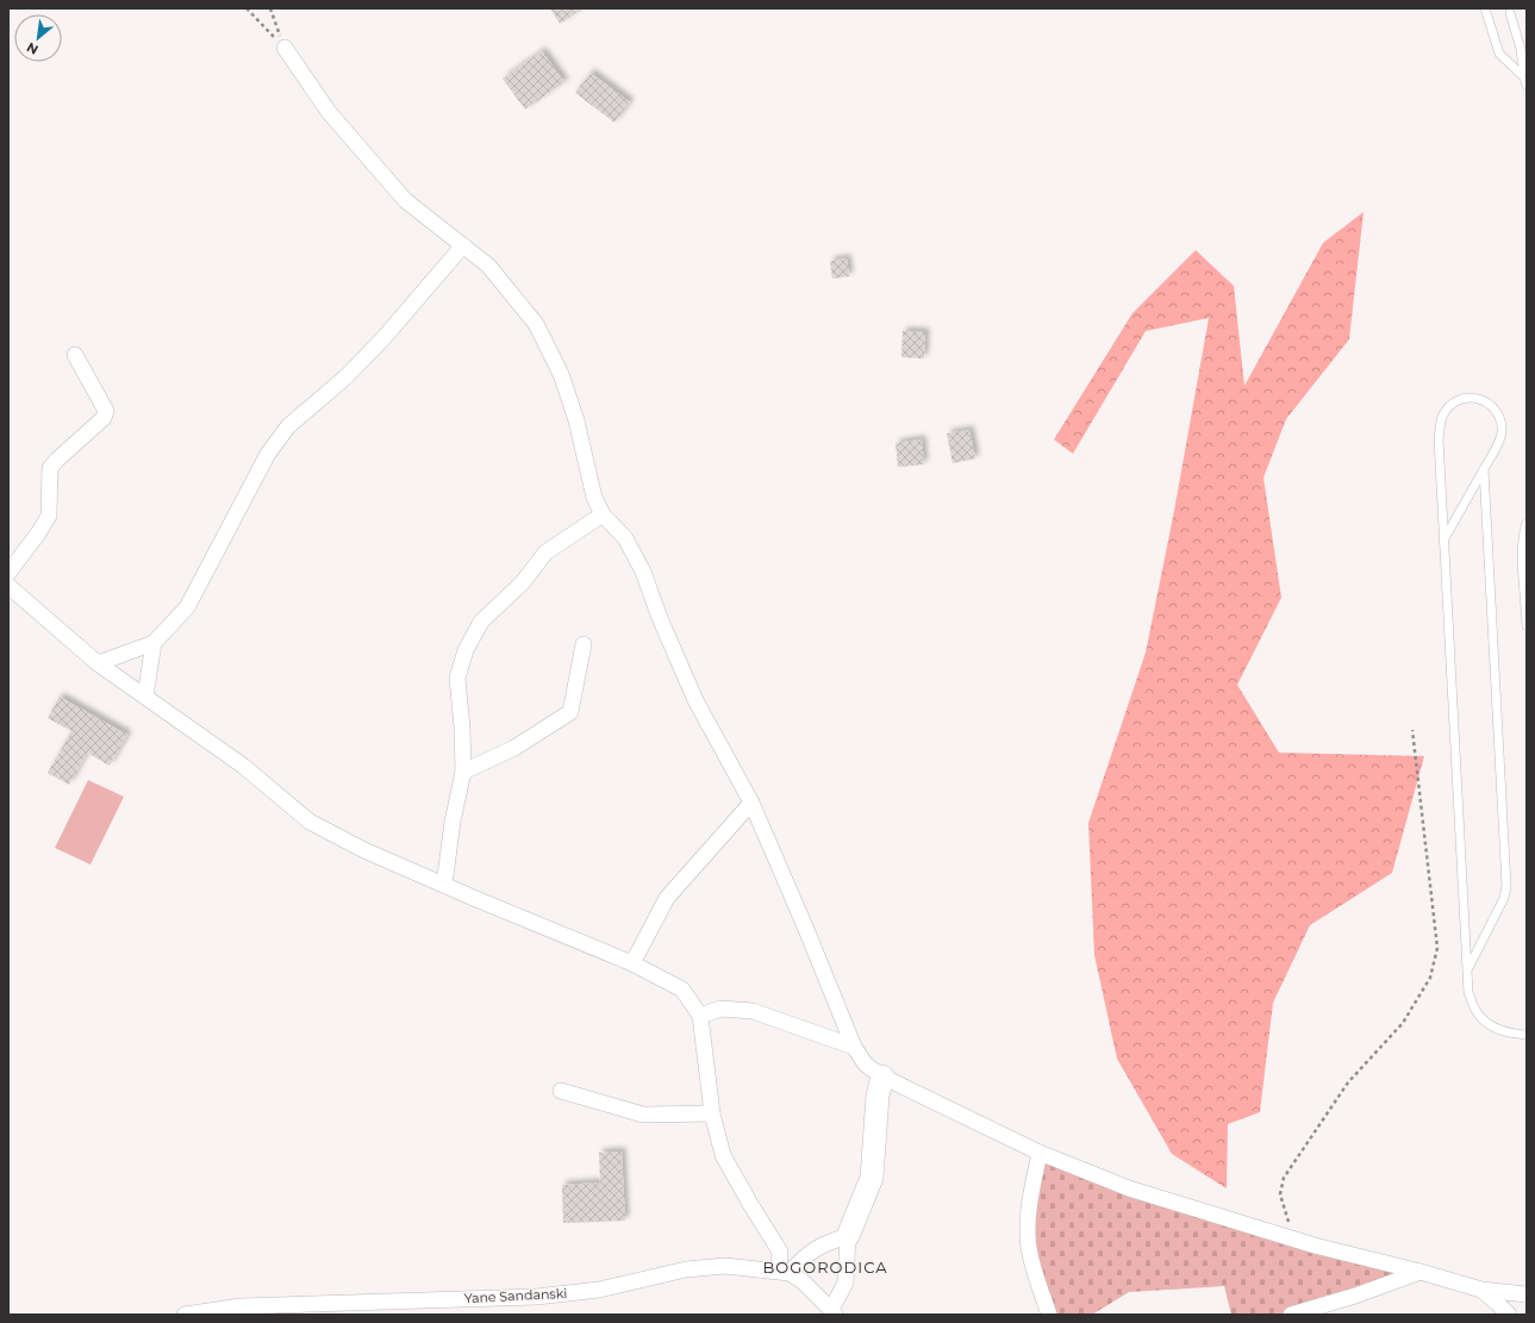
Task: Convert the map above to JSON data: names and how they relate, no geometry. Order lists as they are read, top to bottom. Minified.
{"streets":{"street":["Yane Sandanski"]},"districts":["BOGORODICA"],"north":"bottom left"}
